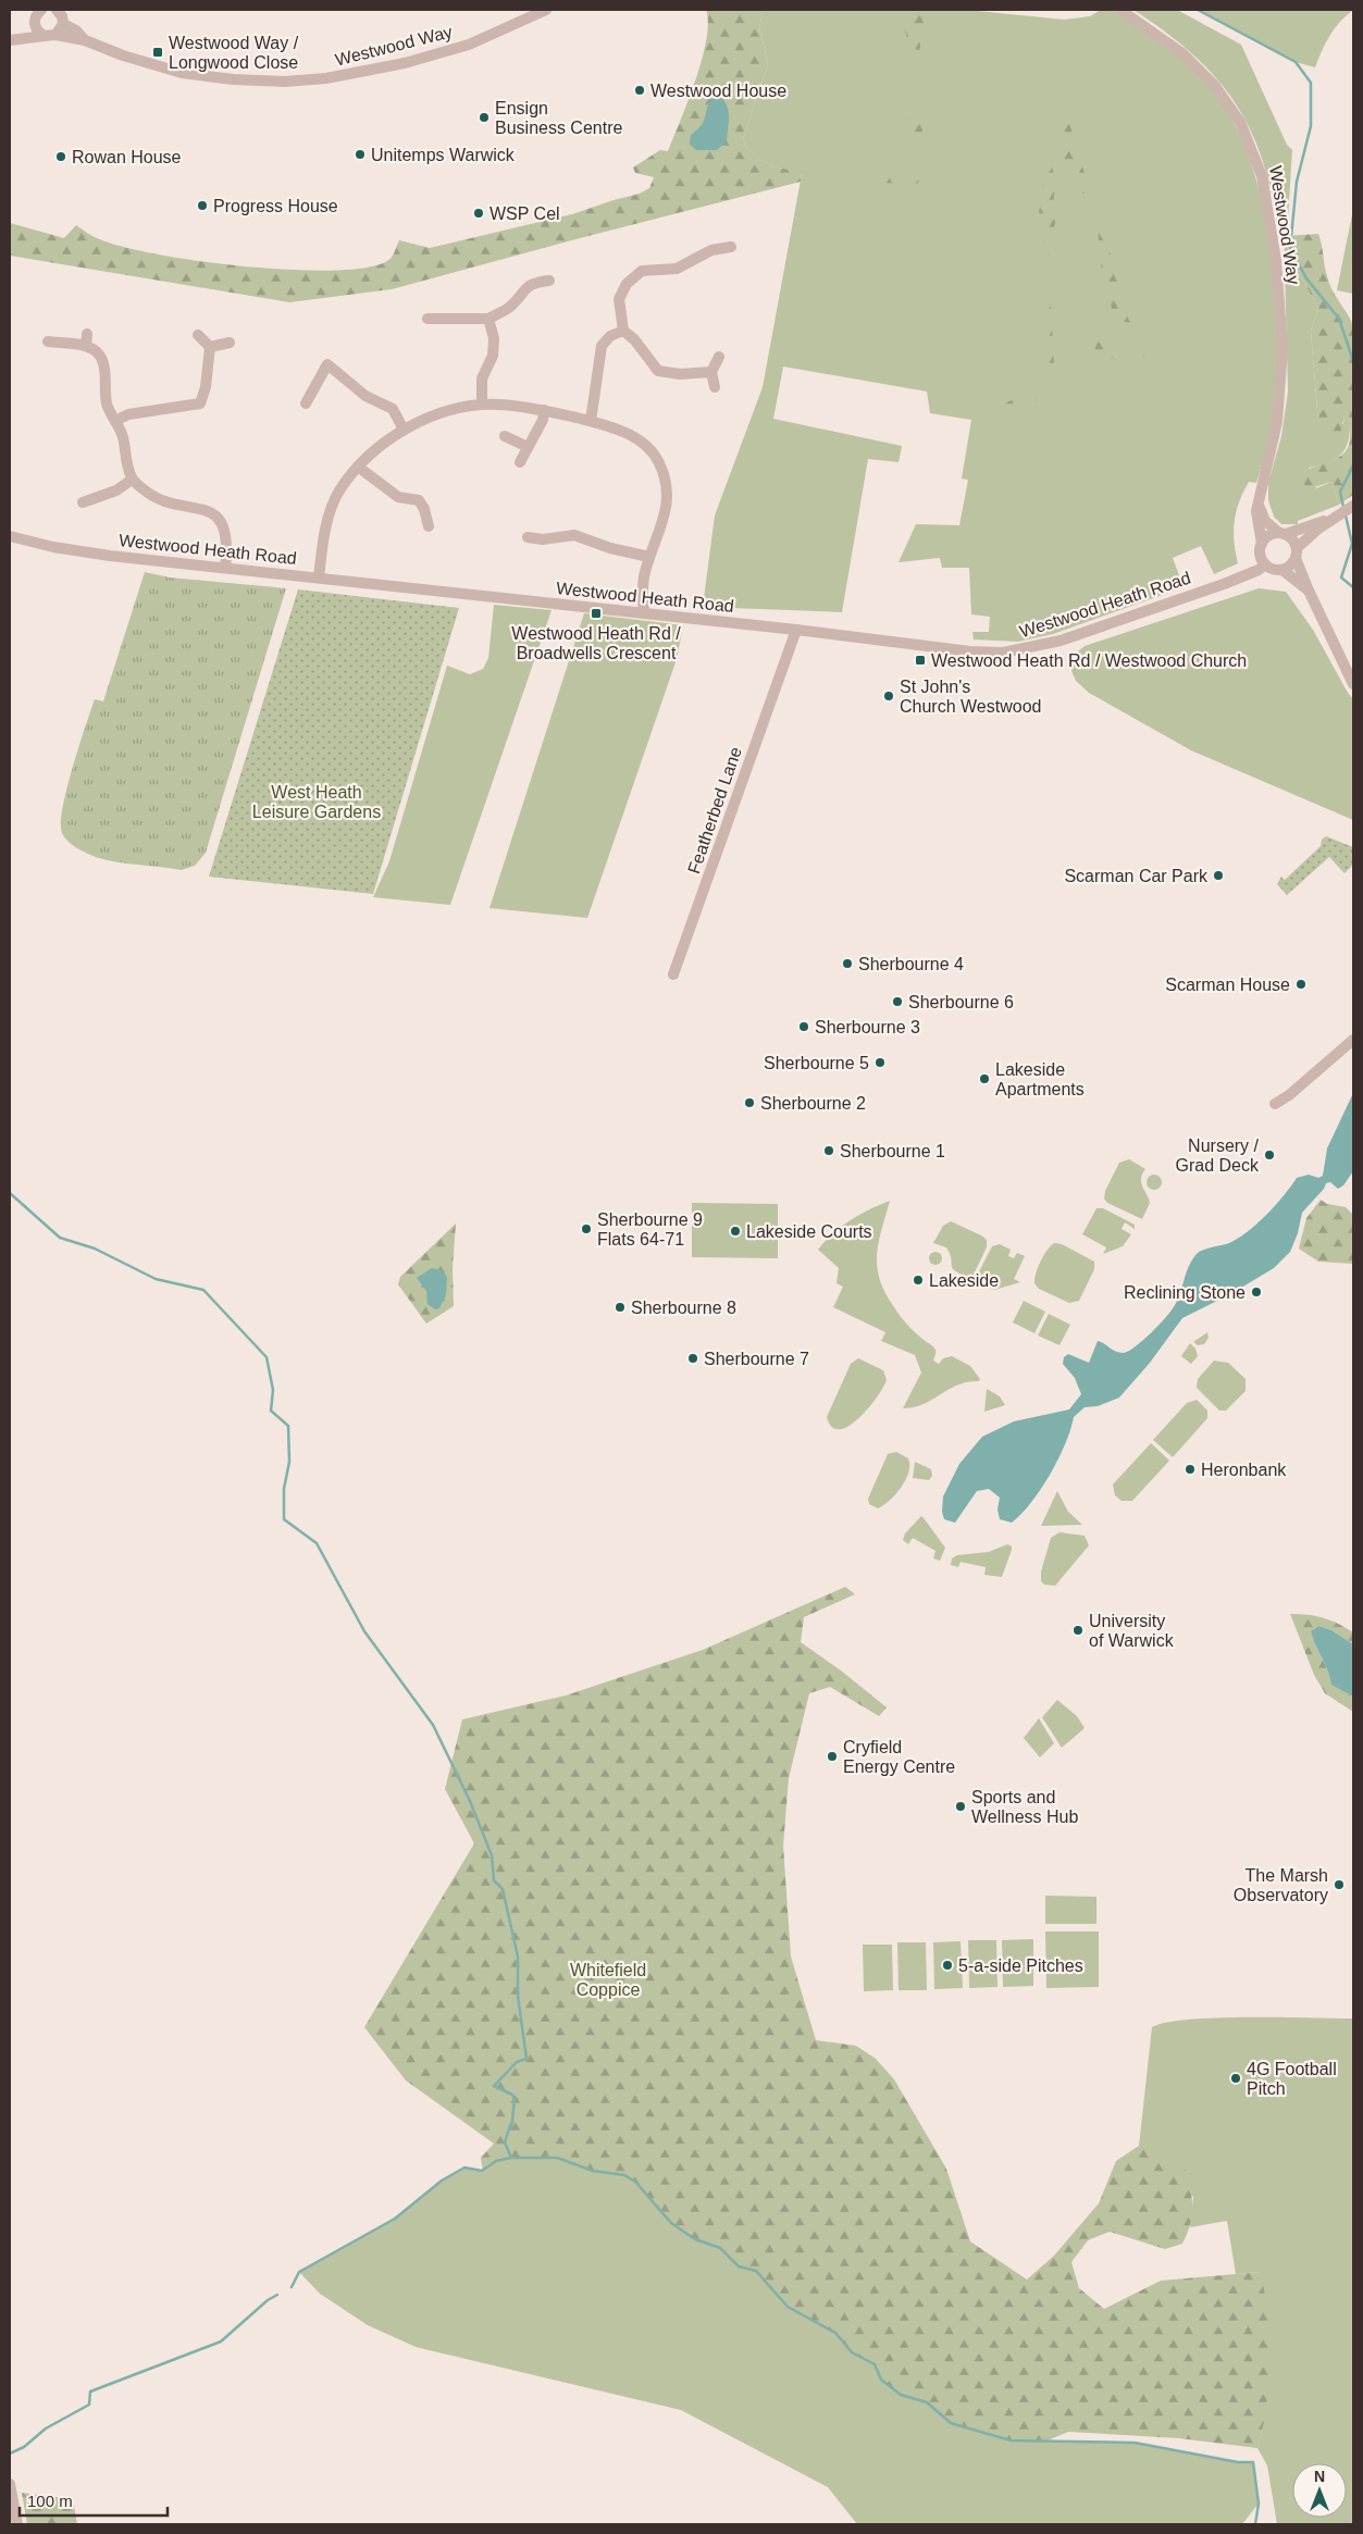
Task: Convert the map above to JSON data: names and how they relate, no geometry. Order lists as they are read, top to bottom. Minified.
{"streets":{"street":["Westwood Way","Westwood Heath Road","Featherbed Lane"]},"crossings":[["Westwood Way","Westwood Heath Road"],["Westwood Heath Road","Featherbed Lane"]],"parks":["West Heath Leisure Gardens","Whitefield Coppice"],"places":{"transit":["Westwood Way / Longwood Close","Westwood Heath Rd / Broadwells Crescent","Westwood Heath Rd / Westwood Church"],"other":["Westwood House","Ensign Business Centre","Unitemps Warwick","Rowan House","Progress House","WSP Cel","St John's Church Westwood","Scarman Car Park","Sherbourne 4","Scarman House","Sherbourne 6","Sherbourne 3","Sherbourne 5","Lakeside Apartments","Sherbourne 2","Sherbourne 1","Nursery / Grad Deck","Sherbourne 9 Flats 64-71","Lakeside Courts","Lakeside","Reclining Stone","Sherbourne 8","Sherbourne 7","Heronbank","University of Warwick","Cryfield Energy Centre","Sports and Wellness Hub","The Marsh Observatory","5-a-side Pitches","4G Football Pitch"]},"scale_bar":"100 m","north":"top"}
